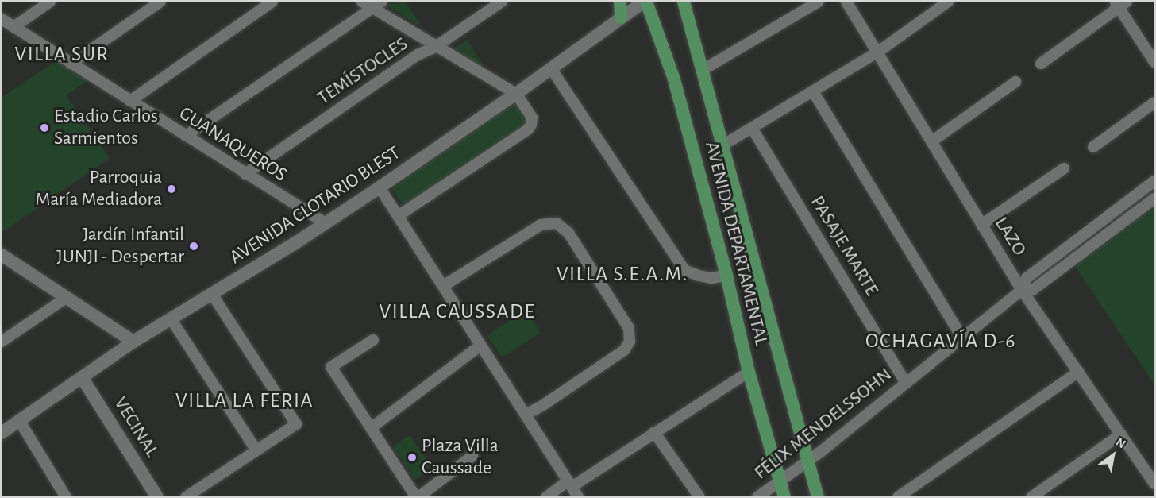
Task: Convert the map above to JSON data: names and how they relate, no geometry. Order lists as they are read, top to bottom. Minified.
{"streets":{"main road":["AVENIDA CLOTARIO BLEST","AVENIDA DEPARTAMENTAL","VECINAL"],"street":["TEMÍSTOCLES","GUANAQUEROS","LAZO","PASAJE MARTE","FÉLIX MENDELSSOHN"]},"crossings":[["TEMÍSTOCLES","GUANAQUEROS"],["GUANAQUEROS","AVENIDA CLOTARIO BLEST"],["AVENIDA CLOTARIO BLEST","AVENIDA DEPARTAMENTAL"],["AVENIDA CLOTARIO BLEST","VECINAL"],["LAZO","FÉLIX MENDELSSOHN"],["AVENIDA DEPARTAMENTAL","FÉLIX MENDELSSOHN"],["PASAJE MARTE","FÉLIX MENDELSSOHN"]],"districts":["VILLA SUR","VILLA S.E.A.M.","VILLA CAUSSADE","OCHAGAVÍA D-6","VILLA LA FERIA"],"places":["Estadio Carlos Sarmientos","Parroquia María Mediadora","Jardín Infantil JUNJI - Despertar","Plaza Villa Caussade"],"north":"top right"}
